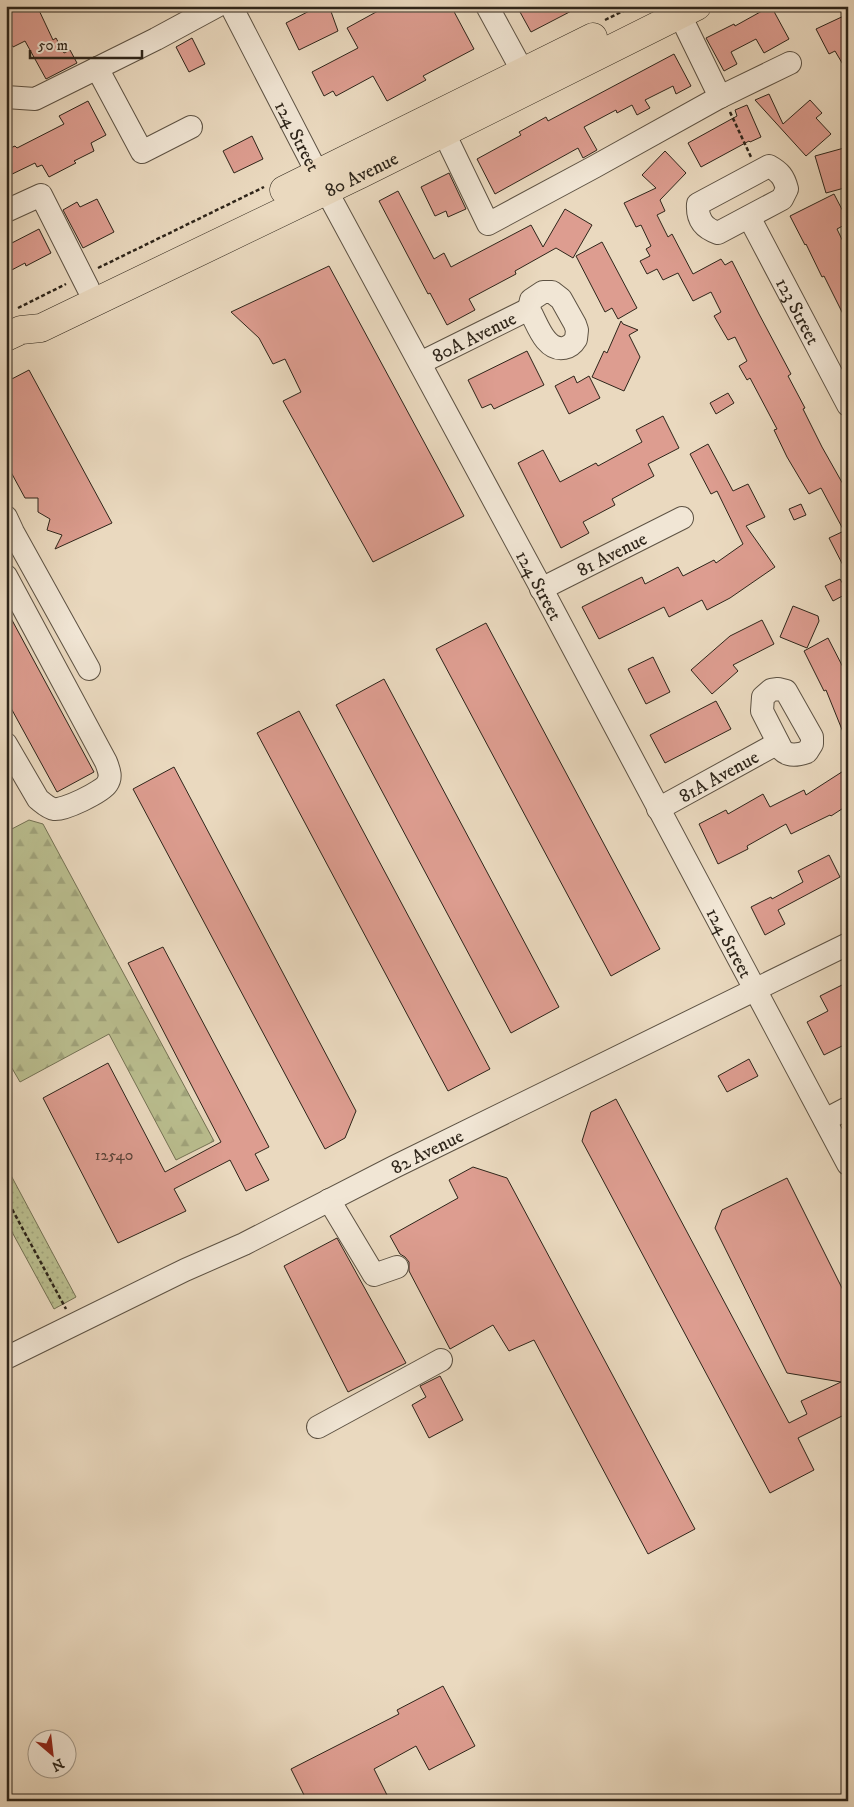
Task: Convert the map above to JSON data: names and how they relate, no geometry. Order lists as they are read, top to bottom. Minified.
{"streets":{"main road":["80 Avenue"],"street":["124 Street","123 Street","80A Avenue","81 Avenue","81A Avenue","82 Avenue"]},"crossings":[["124 Street","80 Avenue"],["124 Street","80A Avenue"],["124 Street","81 Avenue"],["124 Street","81A Avenue"],["124 Street","82 Avenue"]],"house_numbers":["12540"],"scale_bar":"50 m","north":"bottom right"}
